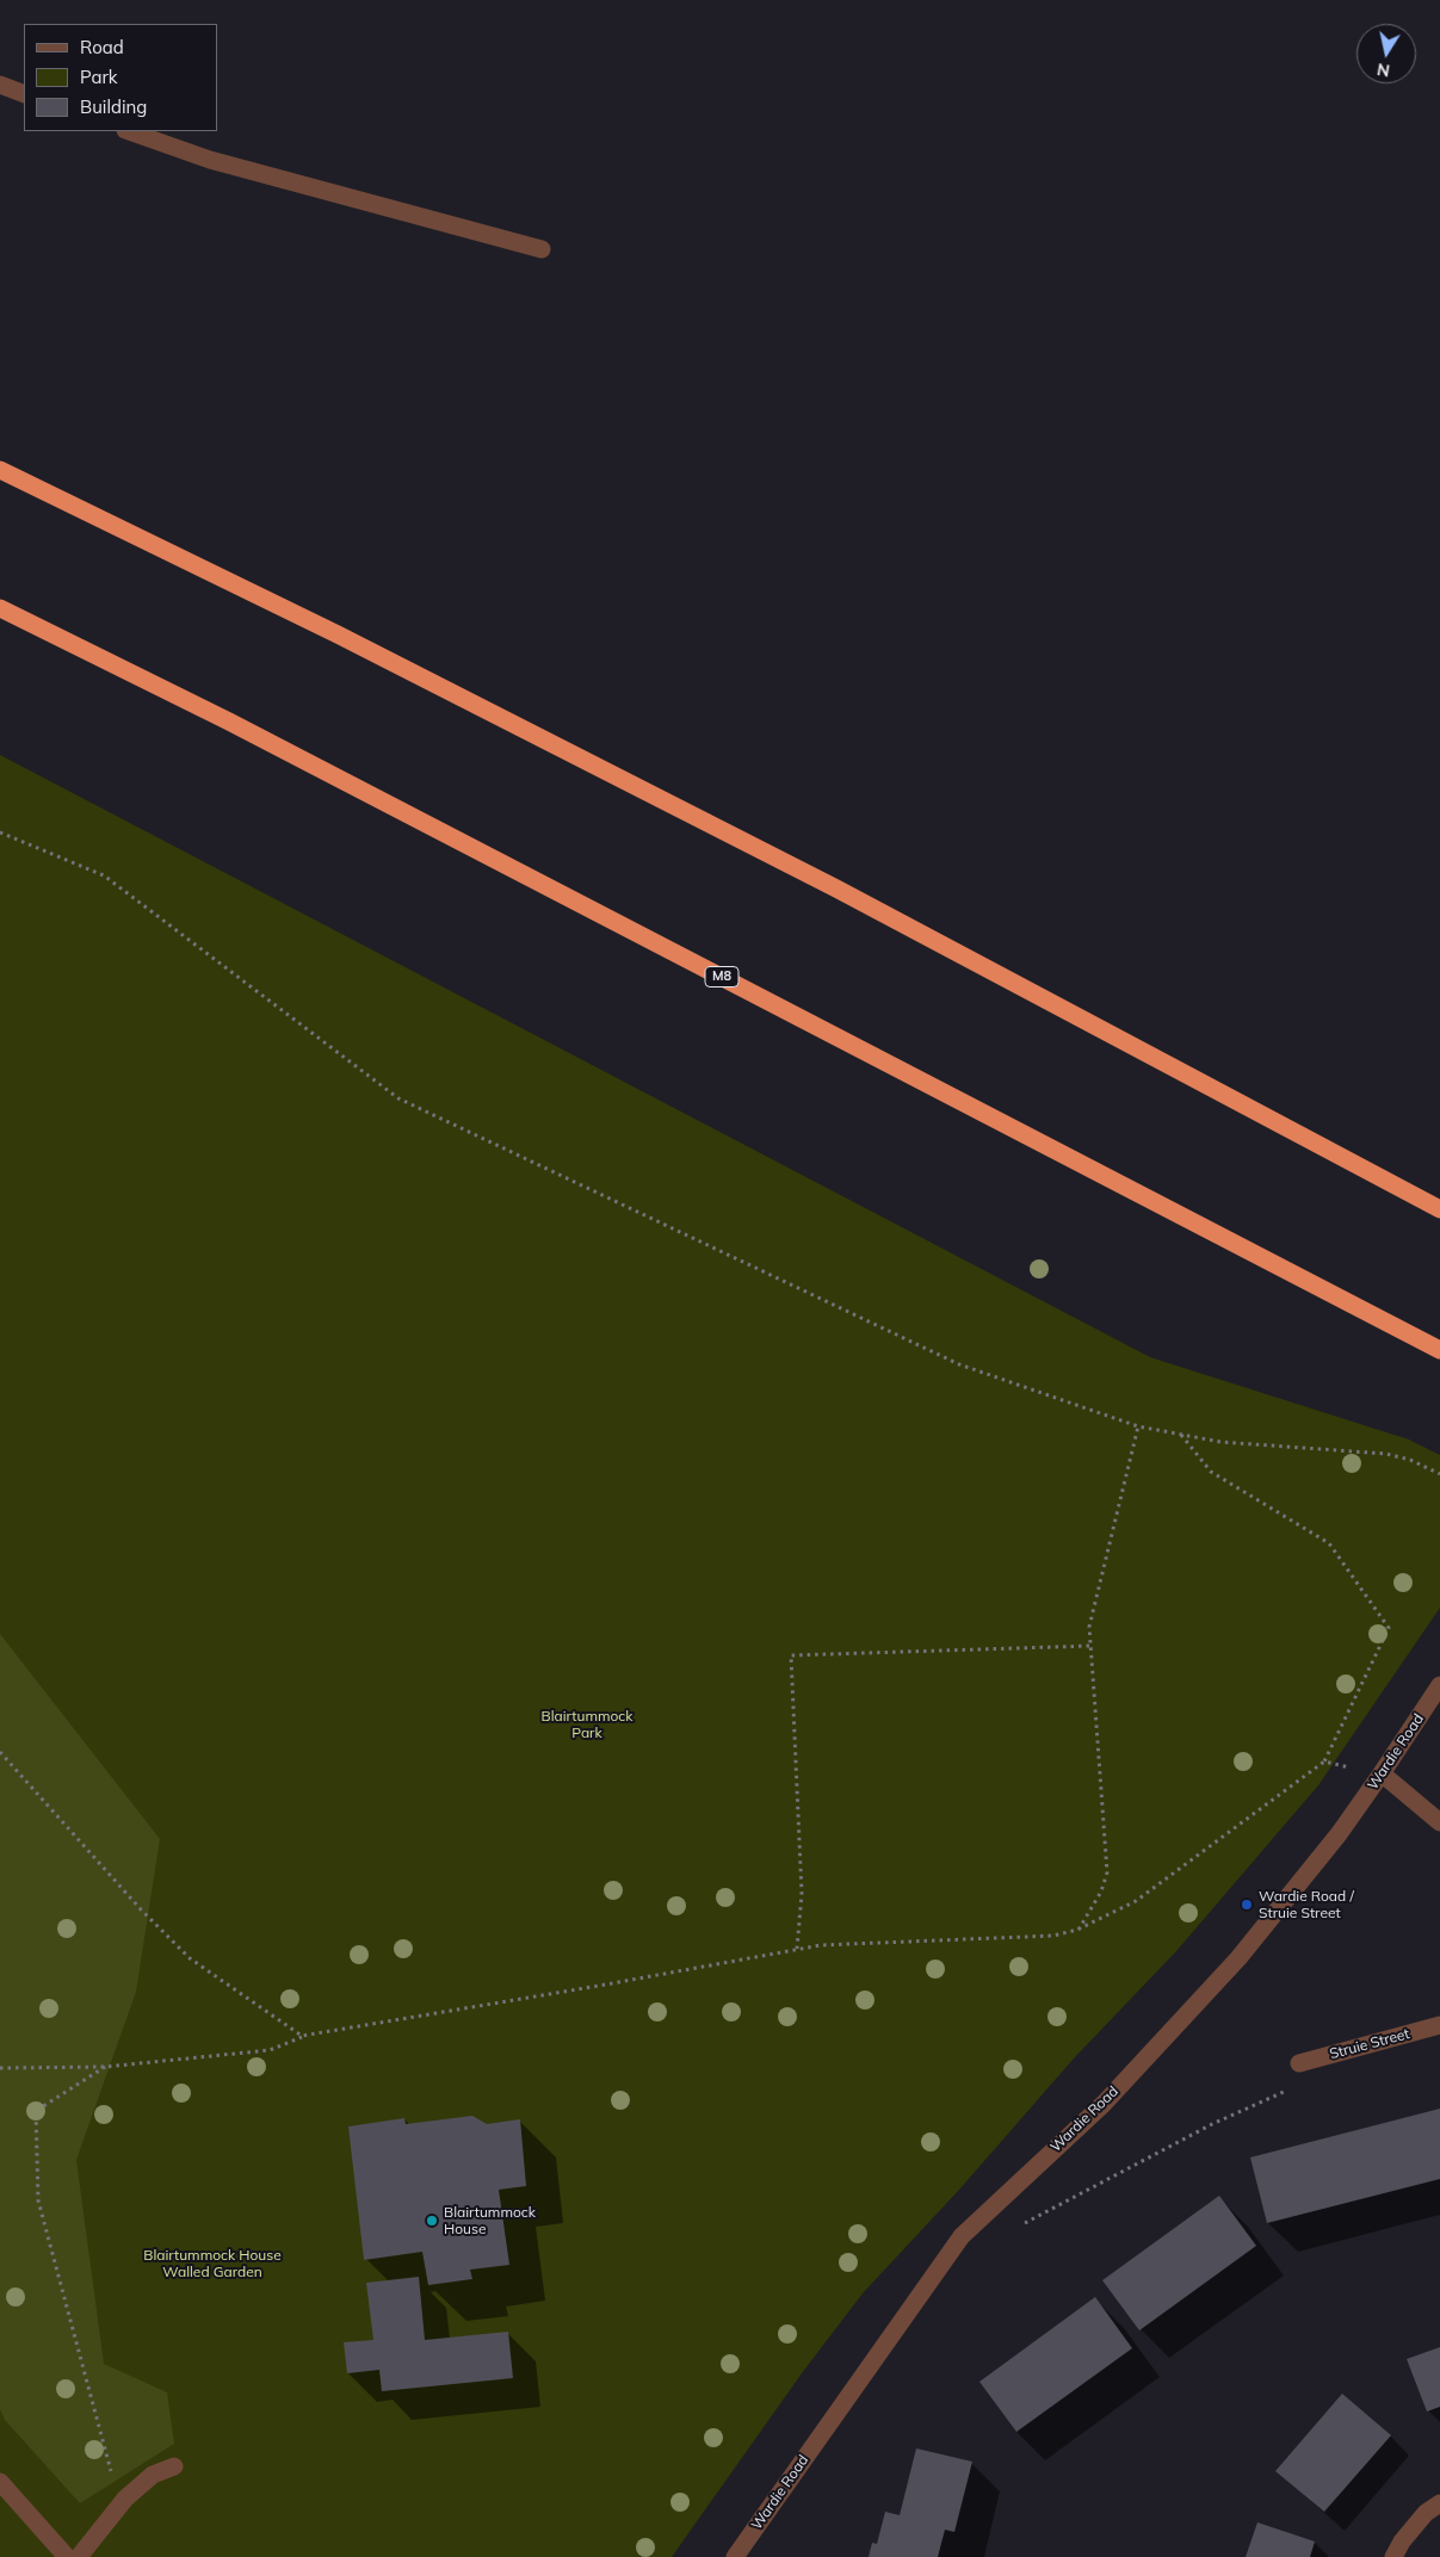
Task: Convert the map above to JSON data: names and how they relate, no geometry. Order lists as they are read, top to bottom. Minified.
{"streets":{"highway":["M8"],"street":["Wardie Road","Struie Street"]},"parks":["Blairtummock Park","Blairtummock House Walled Garden"],"places":["Wardie Road / Struie Street","Blairtummock House"],"legend":["Road","Park","Building"],"north":"bottom"}
